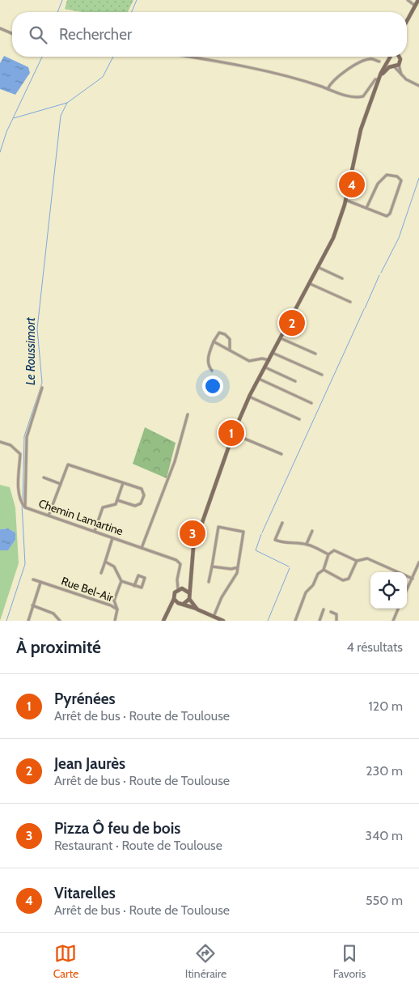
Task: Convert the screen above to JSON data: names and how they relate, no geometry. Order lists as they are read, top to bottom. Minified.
{"streets":{"street":["Chemin Lamartine","Rue Bel-Air"]},"water":["Le Roussimort"],"page":{"search":"Rechercher","pins":["4","2","1","3"],"heading":["À proximité","4 résultats"],"list":[{"mark":"1","name":"Pyrénées","note":"Arrêt de bus · Route de Toulouse","value":"120 m"},{"mark":"2","name":"Jean Jaurès","note":"Arrêt de bus · Route de Toulouse","value":"230 m"},{"mark":"3","name":"Pizza Ô feu de bois","note":"Restaurant · Route de Toulouse","value":"340 m"},{"mark":"4","name":"Vitarelles","note":"Arrêt de bus · Route de Toulouse","value":"550 m"}],"nav":["Carte","Itinéraire","Favoris"]}}
